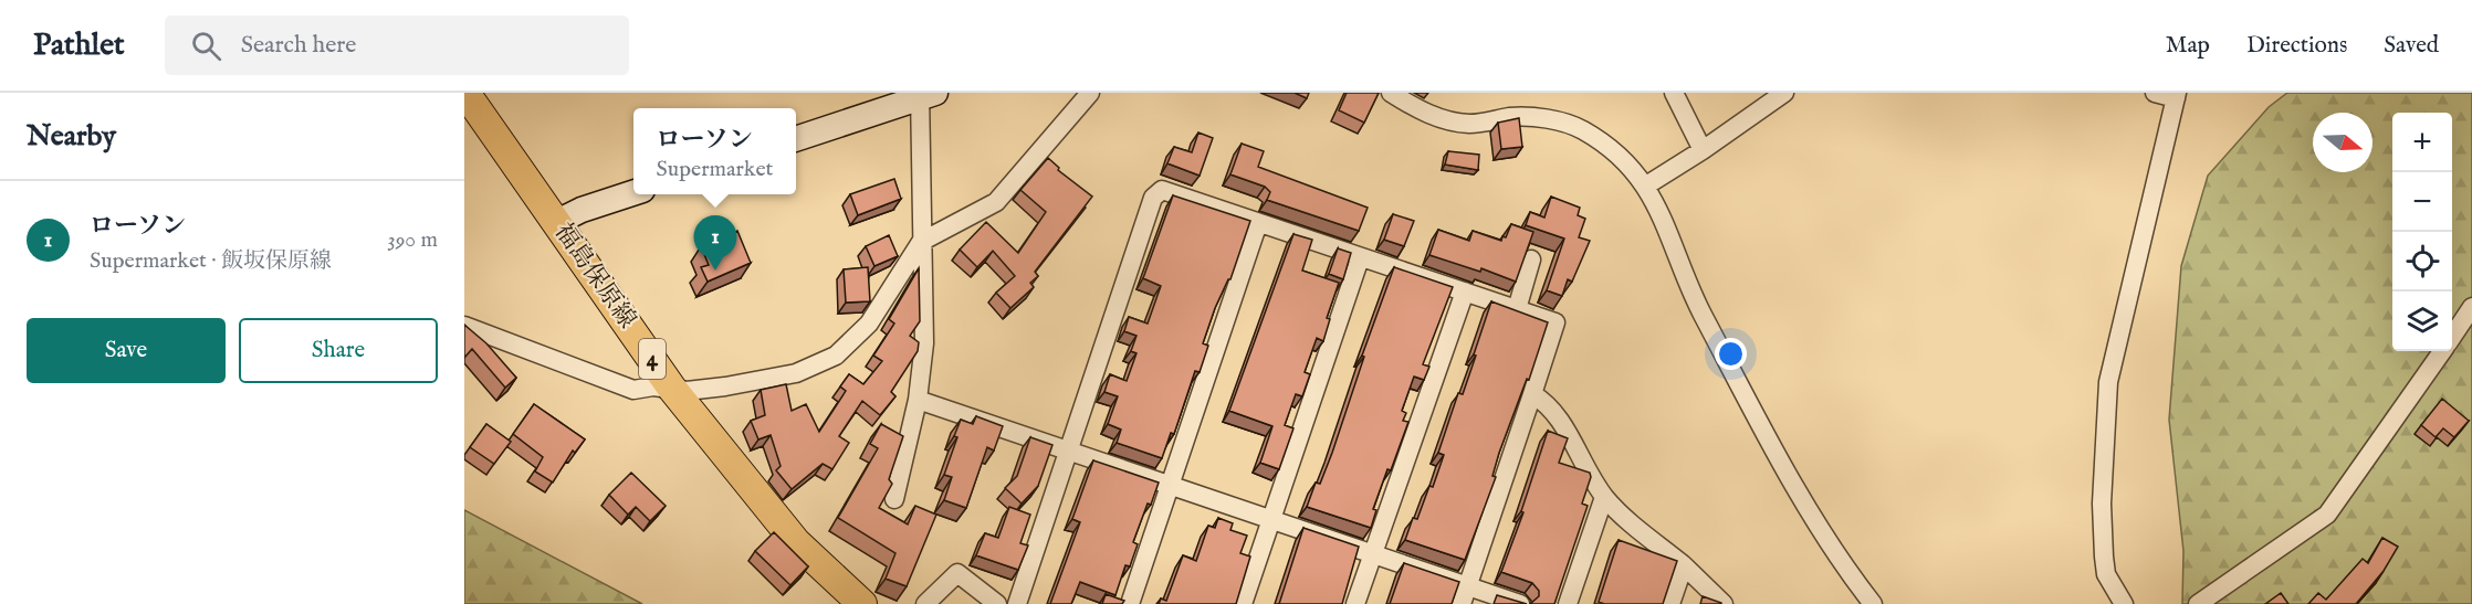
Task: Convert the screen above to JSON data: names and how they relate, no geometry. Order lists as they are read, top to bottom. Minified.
{"streets":{"main road":["福島保原線","4"]},"north":"right","page":{"header":"Pathlet","search":"Search here","nav":["Map","Directions","Saved"],"heading":"Nearby","popup":["ローソン","Supermarket"],"map_buttons":["+","−"],"list":[{"mark":"1","name":"ローソン","note":"Supermarket · 飯坂保原線","value":"390 m"}],"pins":"1","buttons":["Save","Share"]}}
